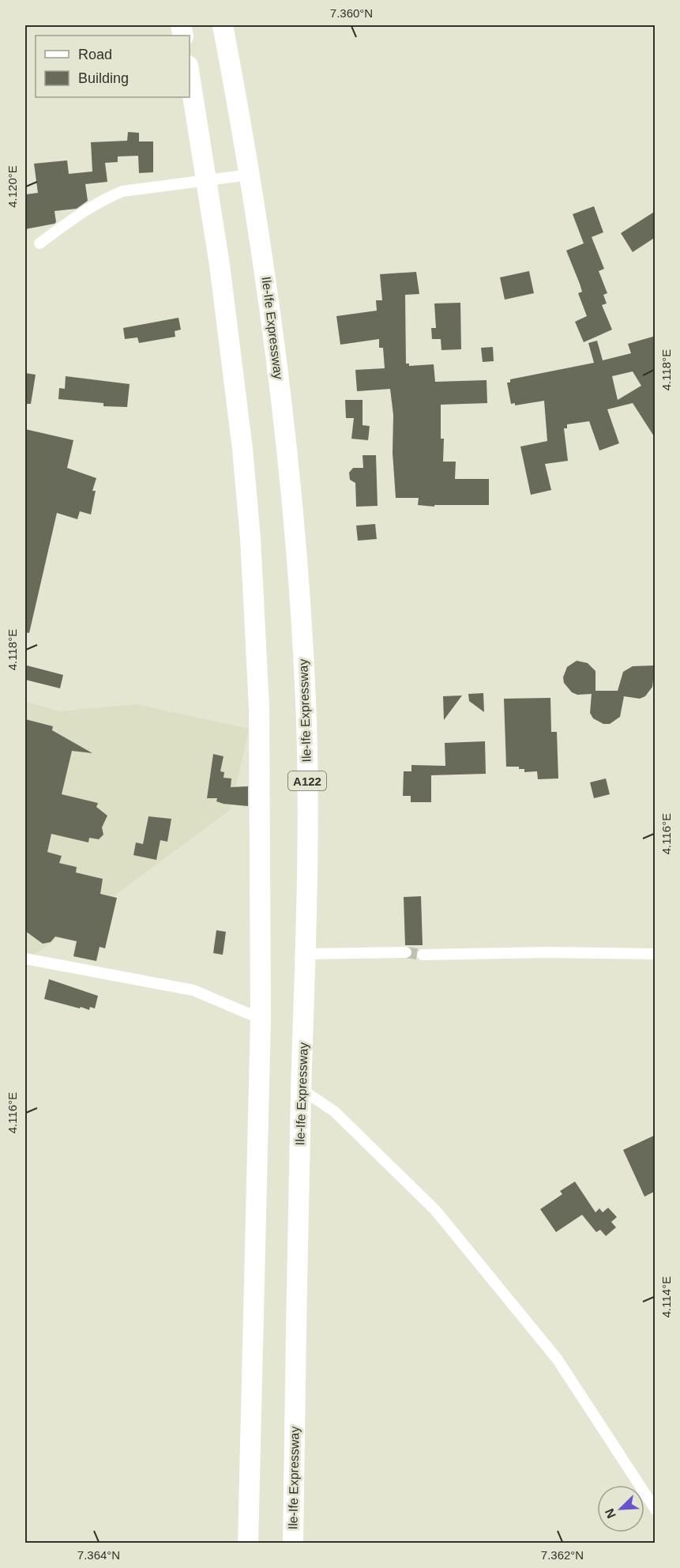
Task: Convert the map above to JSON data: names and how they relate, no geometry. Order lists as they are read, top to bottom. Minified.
{"streets":{"highway":["Ile-Ife Expressway","A122"]},"legend":["Road","Building"],"north":"bottom left","coordinates":["7.360°N","4.120°E","4.118°E","4.116°E","4.114°E","7.364°N","7.362°N"]}
